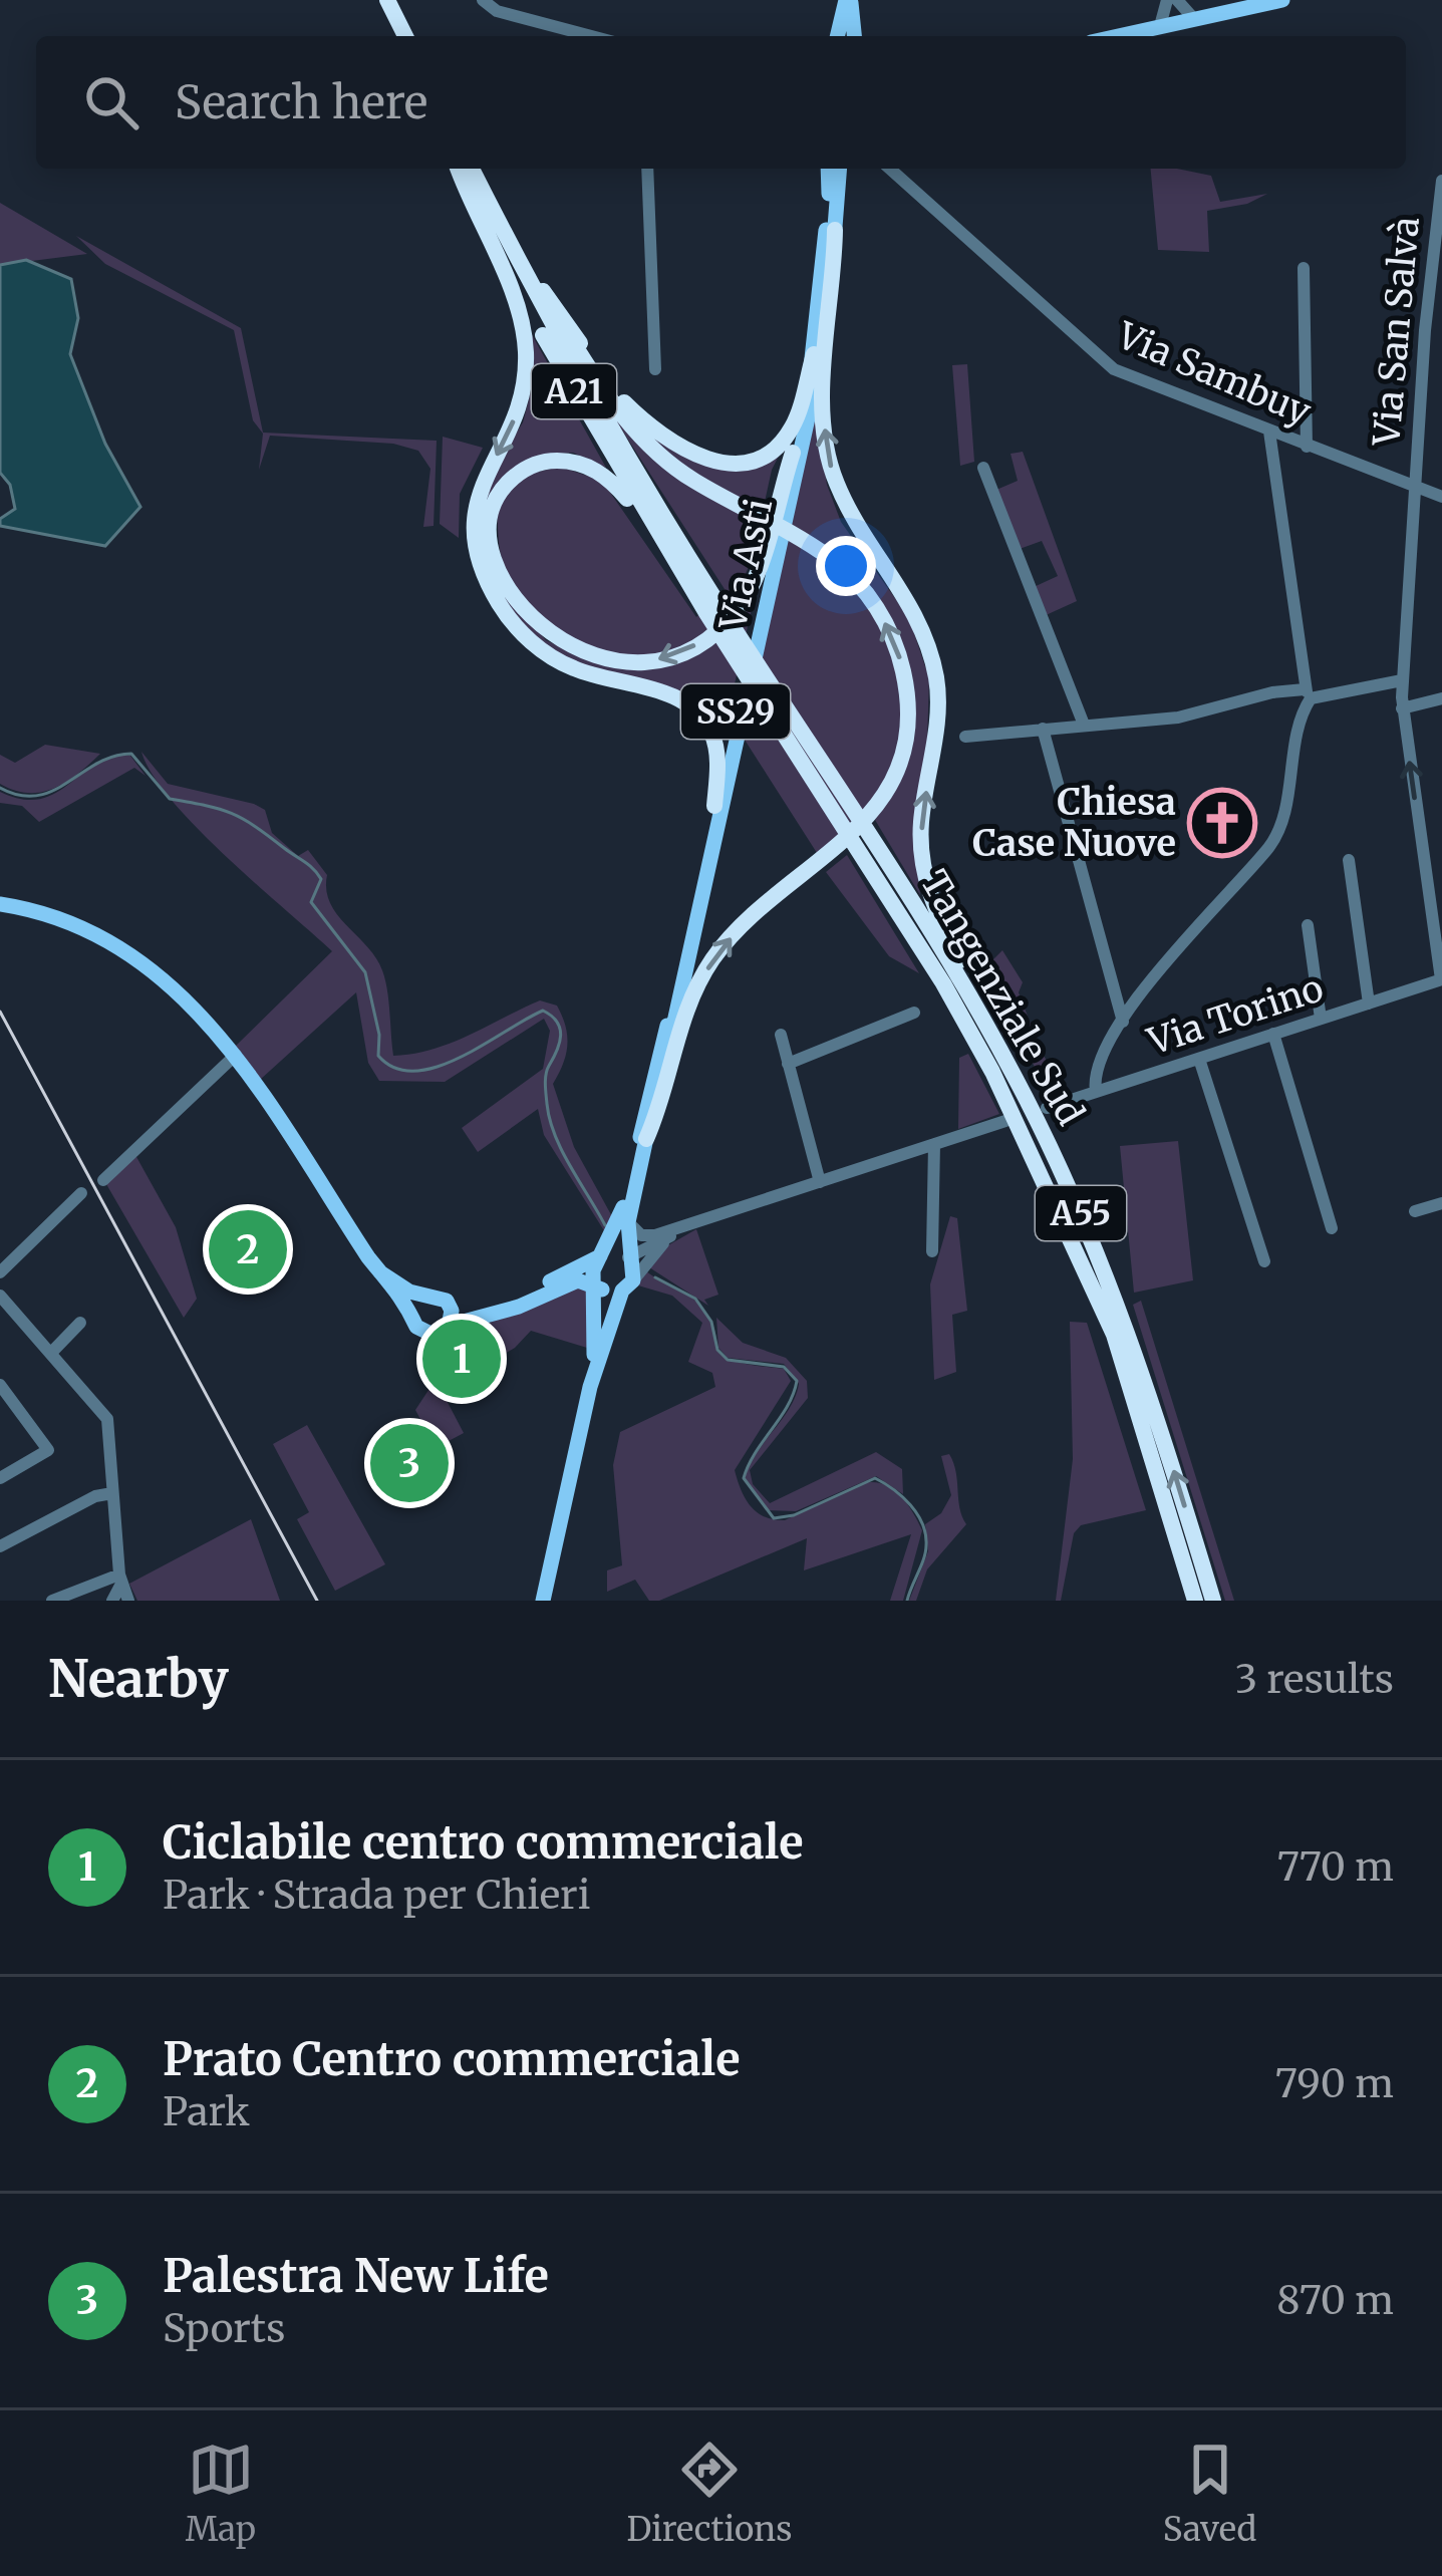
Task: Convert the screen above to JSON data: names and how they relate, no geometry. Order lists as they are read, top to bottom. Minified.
{"streets":{"highway":["A21","Tangenziale Sud","A55"],"main road":["Via Asti","SS29"],"street":["Via San Salvà","Via Sambuy","Via Torino"]},"crossings":[["Via San Salvà","Via Sambuy"],["Via San Salvà","Via Torino"],["A21","Tangenziale Sud"],["A21","A55"],["Via Asti","A55"],["Tangenziale Sud","A55"]],"places":{"church":["Chiesa Case Nuove"]},"page":{"search":"Search here","pins":["2","1","3"],"heading":["Nearby","3 results"],"list":[{"mark":"1","name":"Ciclabile centro commerciale","note":"Park · Strada per Chieri","value":"770 m"},{"mark":"2","name":"Prato Centro commerciale","note":"Park","value":"790 m"},{"mark":"3","name":"Palestra New Life","note":"Sports","value":"870 m"}],"nav":["Map","Directions","Saved"]}}
